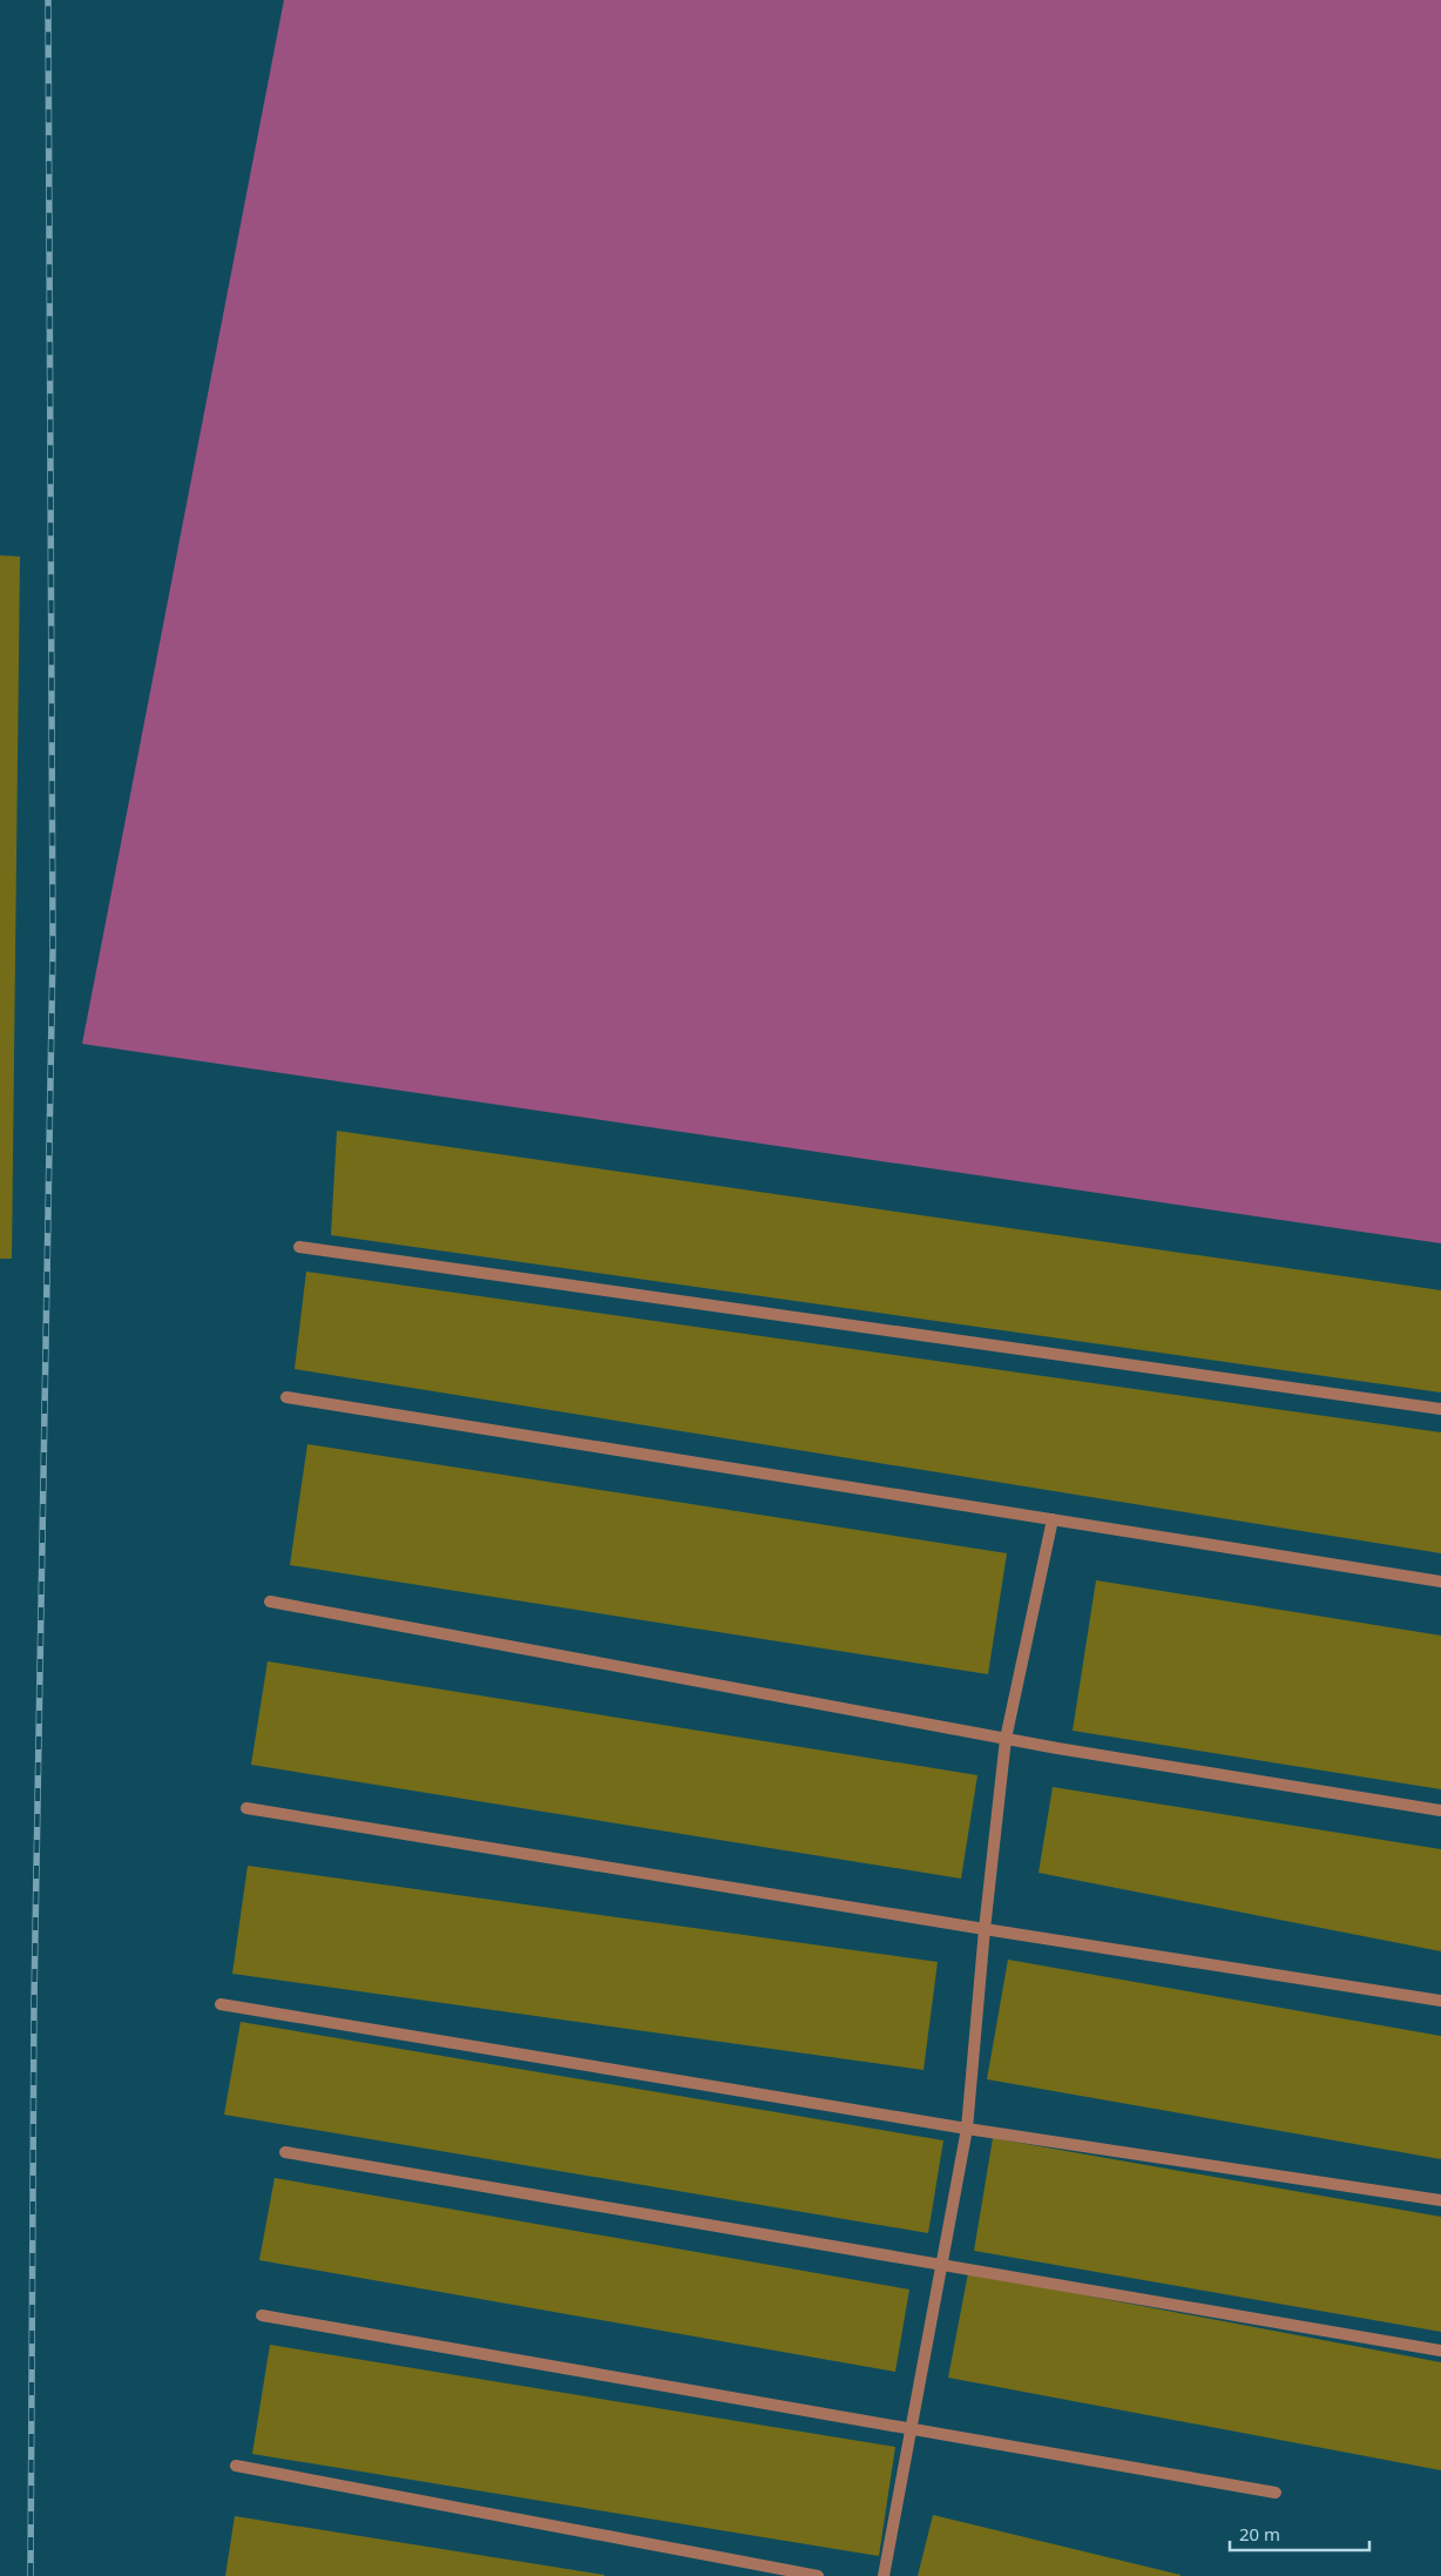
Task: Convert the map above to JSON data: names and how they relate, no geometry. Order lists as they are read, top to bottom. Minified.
{"scale_bar":"20 m"}
